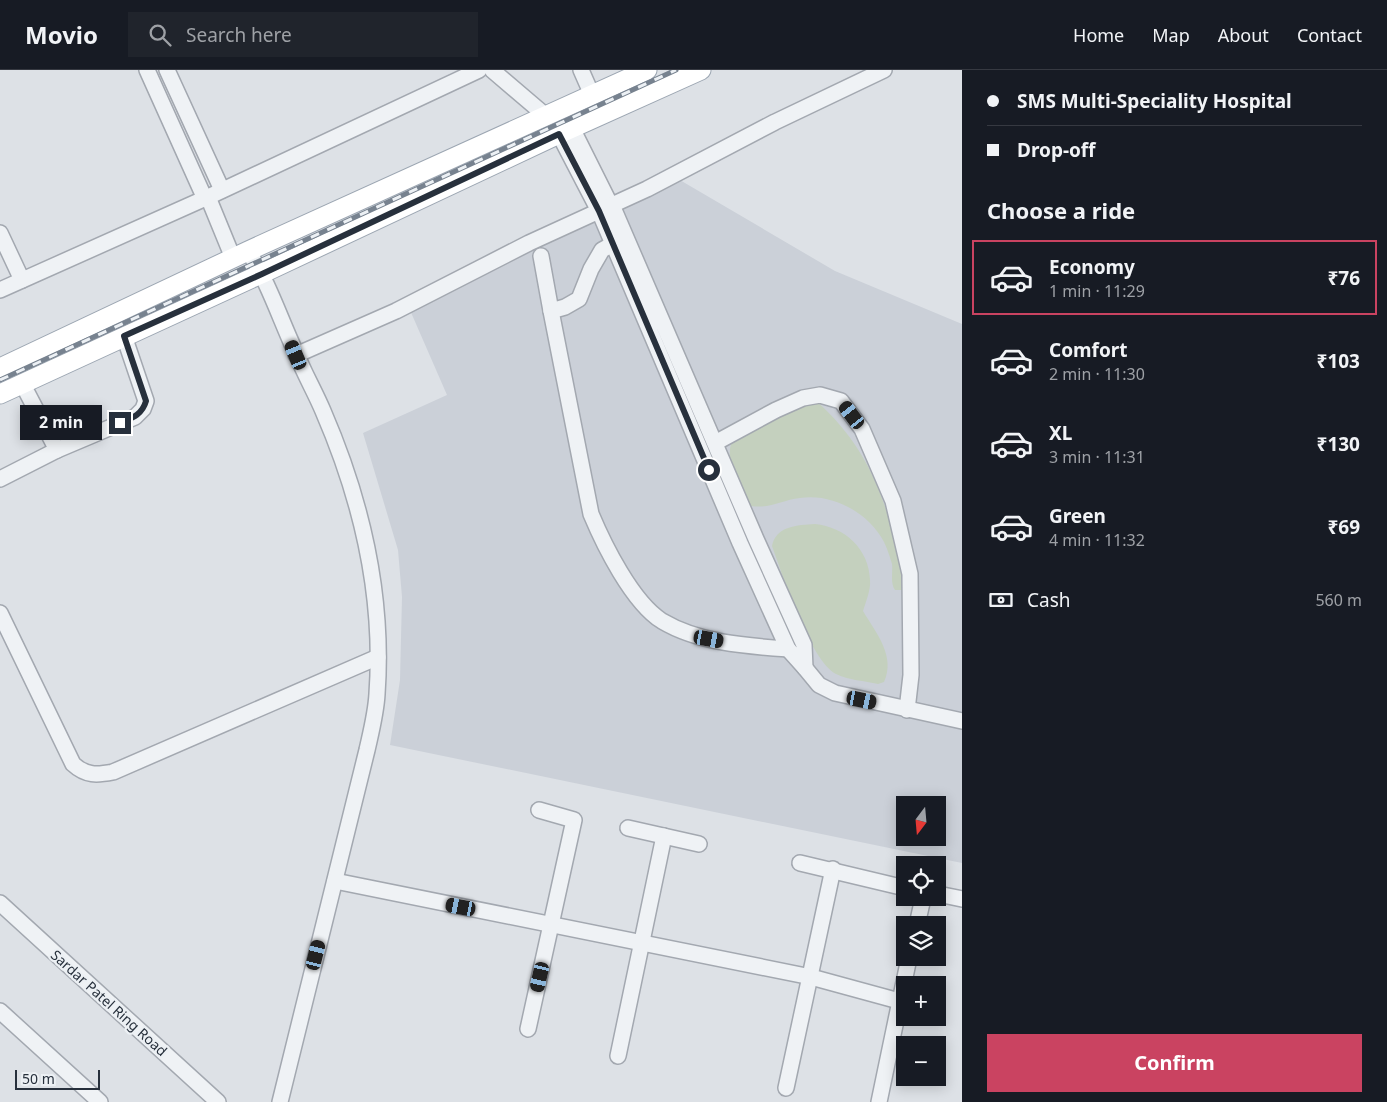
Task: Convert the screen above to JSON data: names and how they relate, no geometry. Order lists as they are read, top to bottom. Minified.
{"streets":{"street":["Sardar Patel Ring Road"]},"scale_bar":"50 m","north":"bottom","page":{"header":"Movio","search":"Search here","nav":["Home","Map","About","Contact"],"banner":["SMS Multi-Speciality Hospital","Drop-off"],"heading":"Choose a ride","list":[{"name":"Economy","note":"1 min · 11:29","value":"₹76"},{"name":"Comfort","note":"2 min · 11:30","value":"₹103"},{"name":"XL","note":"3 min · 11:31","value":"₹130"},{"name":"Green","note":"4 min · 11:32","value":"₹69"}],"bubble":"2 min","pay":["Cash","560 m"],"map_buttons":["+","−"],"buttons":"Confirm","scale":"50 m"}}
